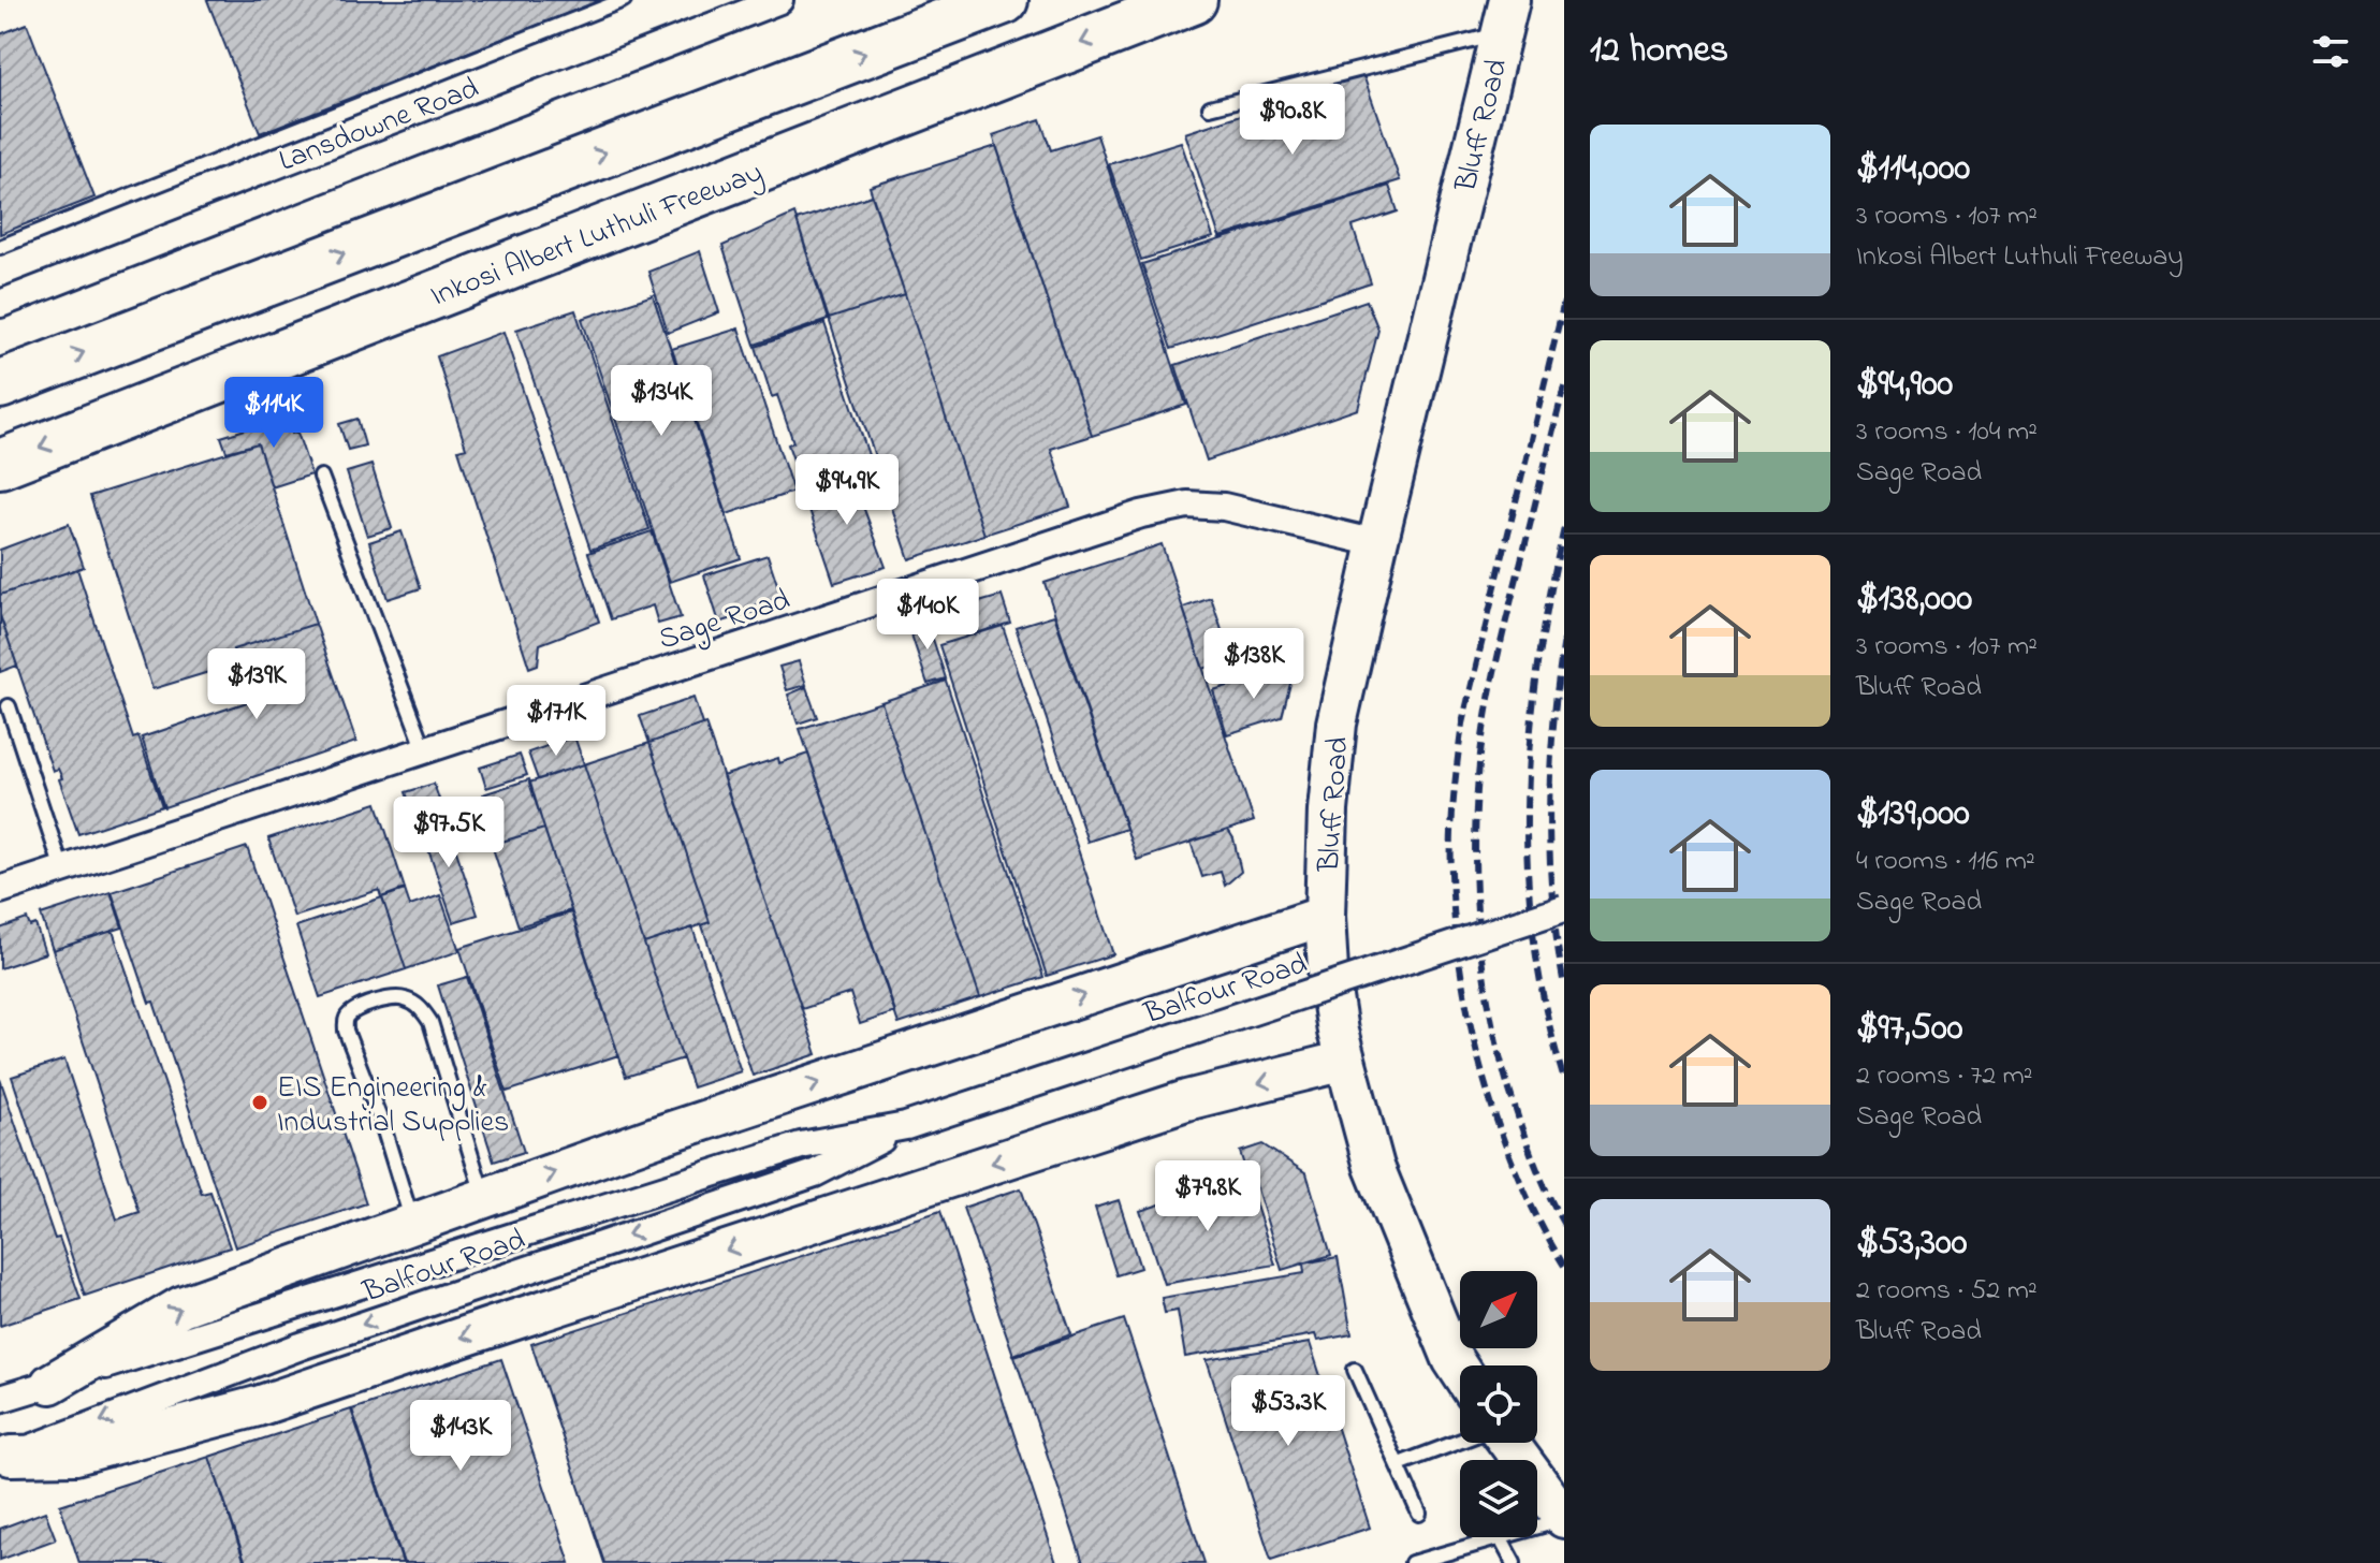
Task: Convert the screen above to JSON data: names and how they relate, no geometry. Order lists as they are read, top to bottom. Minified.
{"streets":{"highway":["Inkosi Albert Luthuli Freeway"],"main road":["Bluff Road"],"street":["Lansdowne Road","Sage Road","Balfour Road"]},"crossings":[["Bluff Road","Sage Road"]],"places":["EIS Engineering & Industrial Supplies"],"north":"top right","page":{"heading":"12 homes","price":["$90.8K","$134K","$114K","$94.9K","$140K","$138K","$139K","$171K","$97.5K","$79.8K","$53.3K","$143K"],"list":[{"name":"$114,000","note":"3 rooms · 107 m² · Inkosi Albert Luthuli Freeway"},{"name":"$94,900","note":"3 rooms · 104 m² · Sage Road"},{"name":"$138,000","note":"3 rooms · 107 m² · Bluff Road"},{"name":"$139,000","note":"4 rooms · 116 m² · Sage Road"},{"name":"$97,500","note":"2 rooms · 72 m² · Sage Road"},{"name":"$53,300","note":"2 rooms · 52 m² · Bluff Road"}]}}
